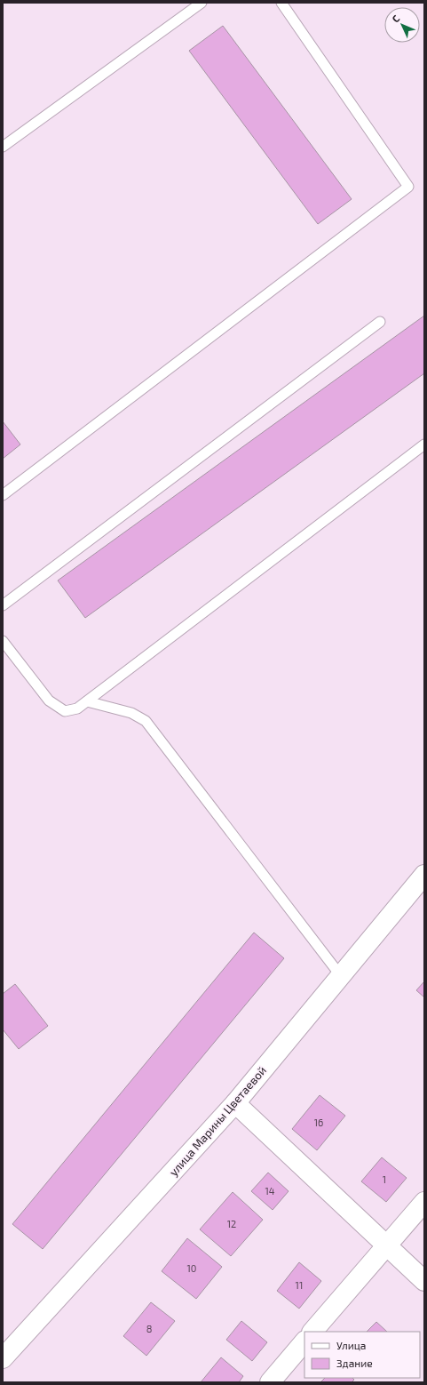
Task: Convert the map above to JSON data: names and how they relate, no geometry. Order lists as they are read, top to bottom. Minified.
{"streets":{"street":["улица Марины Цветаевой"]},"house_numbers":["16","1","14","12","10","11","8"],"legend":["Улица","Здание"],"north":"top left"}
